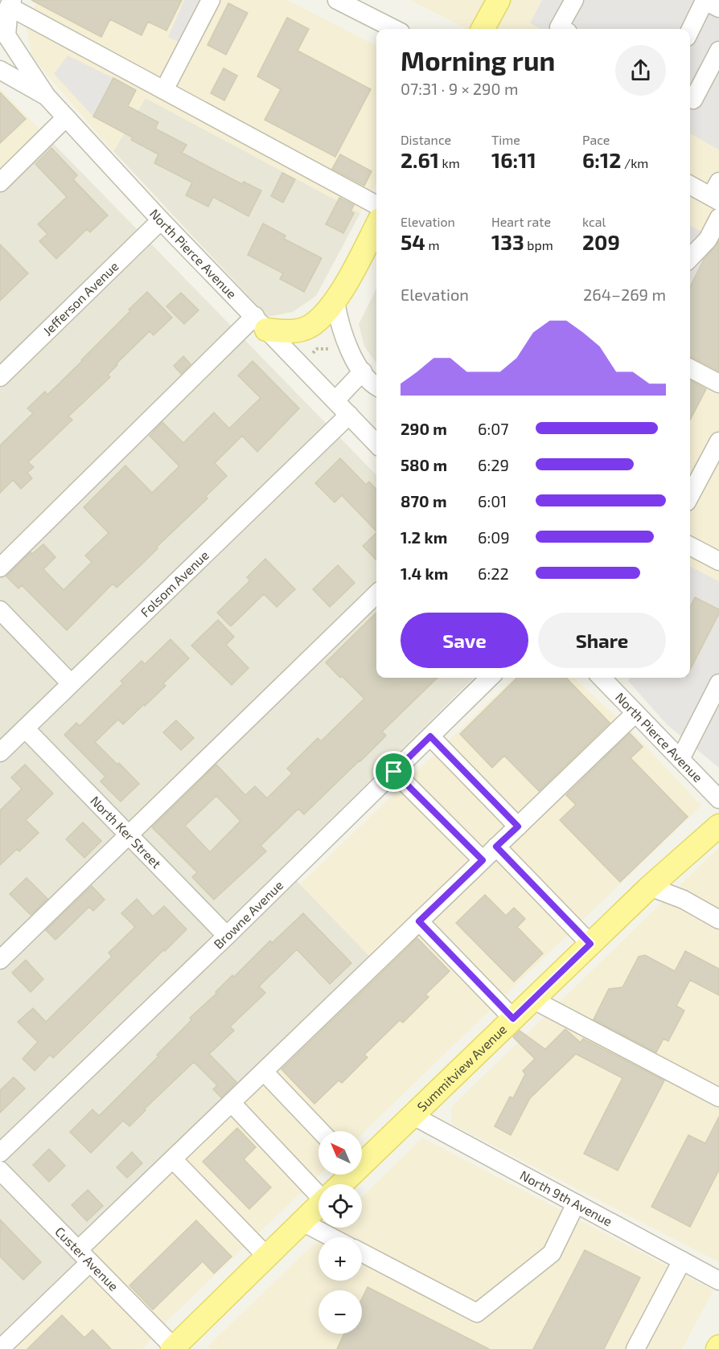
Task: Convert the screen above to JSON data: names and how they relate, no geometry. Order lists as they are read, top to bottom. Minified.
{"streets":{"main road":["Summitview Avenue"],"street":["North Pierce Avenue","Jefferson Avenue","Folsom Avenue","North Ker Street","Browne Avenue","North 9th Avenue","Custer Avenue"]},"crossings":[["North Pierce Avenue","Jefferson Avenue"],["North Pierce Avenue","Folsom Avenue"],["Folsom Avenue","North Ker Street"],["North Ker Street","Browne Avenue"],["Summitview Avenue","North 9th Avenue"],["Summitview Avenue","Custer Avenue"]],"north":"top left","page":{"heading":["Morning run","07:31 · 9 × 290 m"],"stats":[["Distance","2.61 km"],["Time","16:11"],["Pace","6:12 /km"],["Elevation","54 m"],["Heart rate","133 bpm"],["kcal","209"]],"chart":["Elevation","264–269 m"],"list":[{"name":"290 m","note":"6:07"},{"name":"580 m","note":"6:29"},{"name":"870 m","note":"6:01"},{"name":"1.2 km","note":"6:09"},{"name":"1.4 km","note":"6:22"}],"buttons":["Save","Share"],"map_buttons":["+","−"]}}
